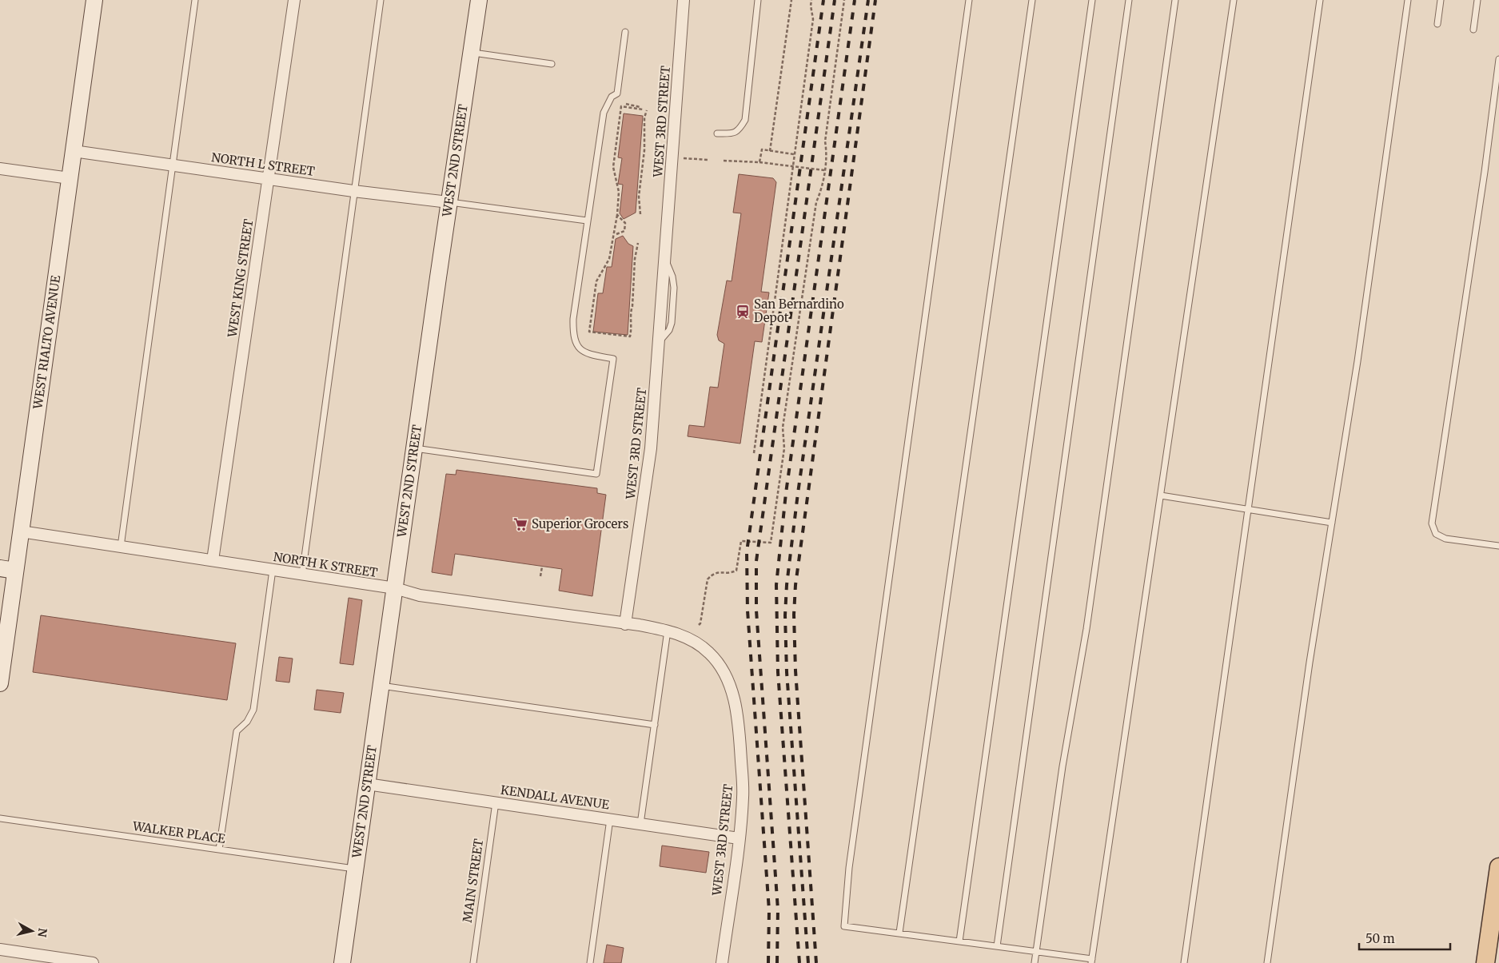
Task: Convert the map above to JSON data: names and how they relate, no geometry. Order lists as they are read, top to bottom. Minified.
{"streets":{"main road":["WEST 2ND STREET","WEST RIALTO AVENUE"],"street":["WEST 3RD STREET","NORTH L STREET","WEST KING STREET","NORTH K STREET","KENDALL AVENUE"],"lane":["WALKER PLACE","MAIN STREET"]},"crossings":[["WEST 3RD STREET","NORTH K STREET"],["WEST 3RD STREET","KENDALL AVENUE"],["WEST 2ND STREET","NORTH L STREET"],["WEST 2ND STREET","NORTH K STREET"],["WEST 2ND STREET","KENDALL AVENUE"],["WEST 2ND STREET","WALKER PLACE"],["NORTH L STREET","WEST KING STREET"],["NORTH L STREET","WEST RIALTO AVENUE"],["WEST KING STREET","NORTH K STREET"],["WEST RIALTO AVENUE","NORTH K STREET"],["KENDALL AVENUE","MAIN STREET"]],"places":{"station":["San Bernardino Depot"],"supermarket":["Superior Grocers"]},"scale_bar":"50 m","north":"right"}
